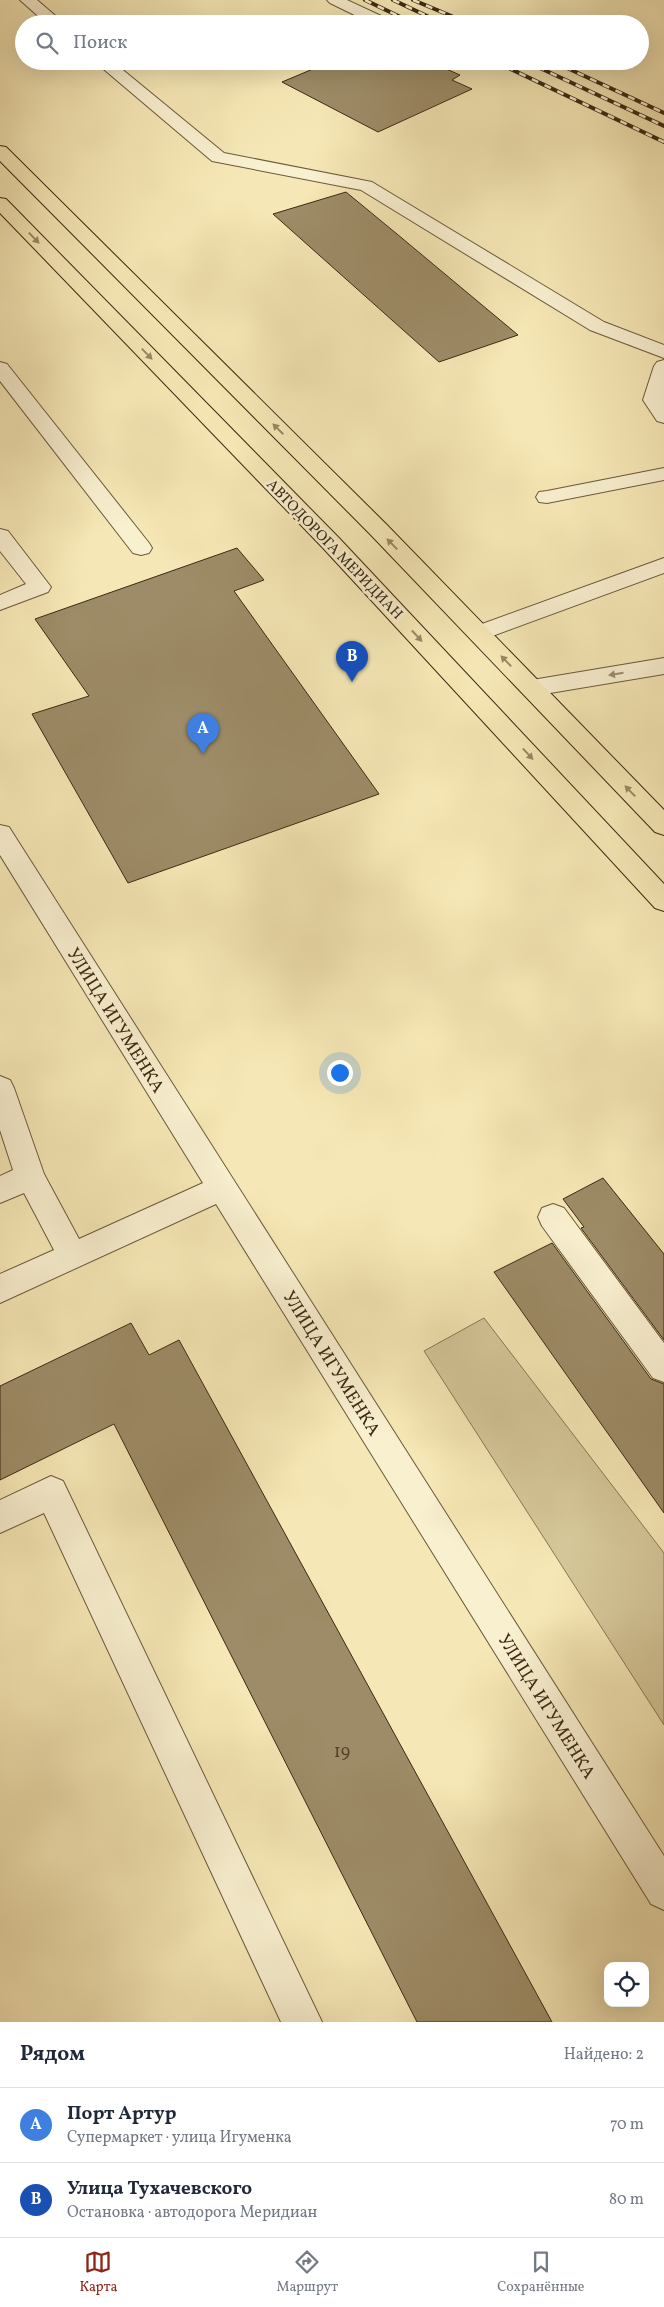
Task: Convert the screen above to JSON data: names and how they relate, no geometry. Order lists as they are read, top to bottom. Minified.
{"streets":{"main road":["АВТОДОРОГА МЕРИДИАН"],"street":["УЛИЦА ИГУМЕНКА"]},"house_numbers":["19"],"page":{"search":"Поиск","pins":["B","A"],"heading":["Рядом","Найдено: 2"],"list":[{"mark":"A","name":"Порт Артур","note":"Супермаркет · улица Игуменка","value":"70 m"},{"mark":"B","name":"Улица Тухачевского","note":"Остановка · автодорога Меридиан","value":"80 m"}],"nav":["Карта","Маршрут","Сохранённые"]}}
